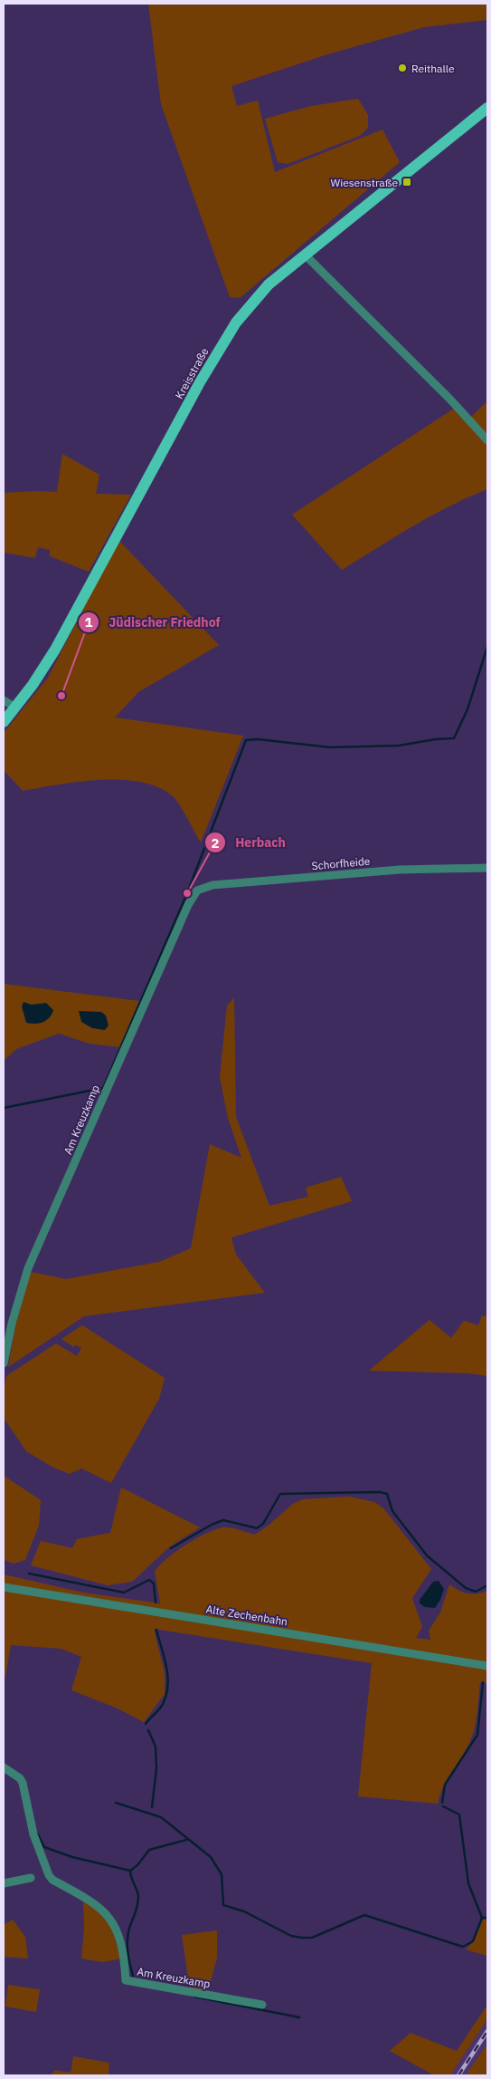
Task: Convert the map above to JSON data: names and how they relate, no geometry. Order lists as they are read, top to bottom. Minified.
{"streets":{"main road":["Kreisstraße"],"street":["Schorfheide","Am Kreuzkamp","Alte Zechenbahn"]},"crossings":[["Schorfheide","Am Kreuzkamp"]],"places":{"other":["Reithalle","Jüdischer Friedhof","Herbach"],"transit":["Wiesenstraße"]}}
